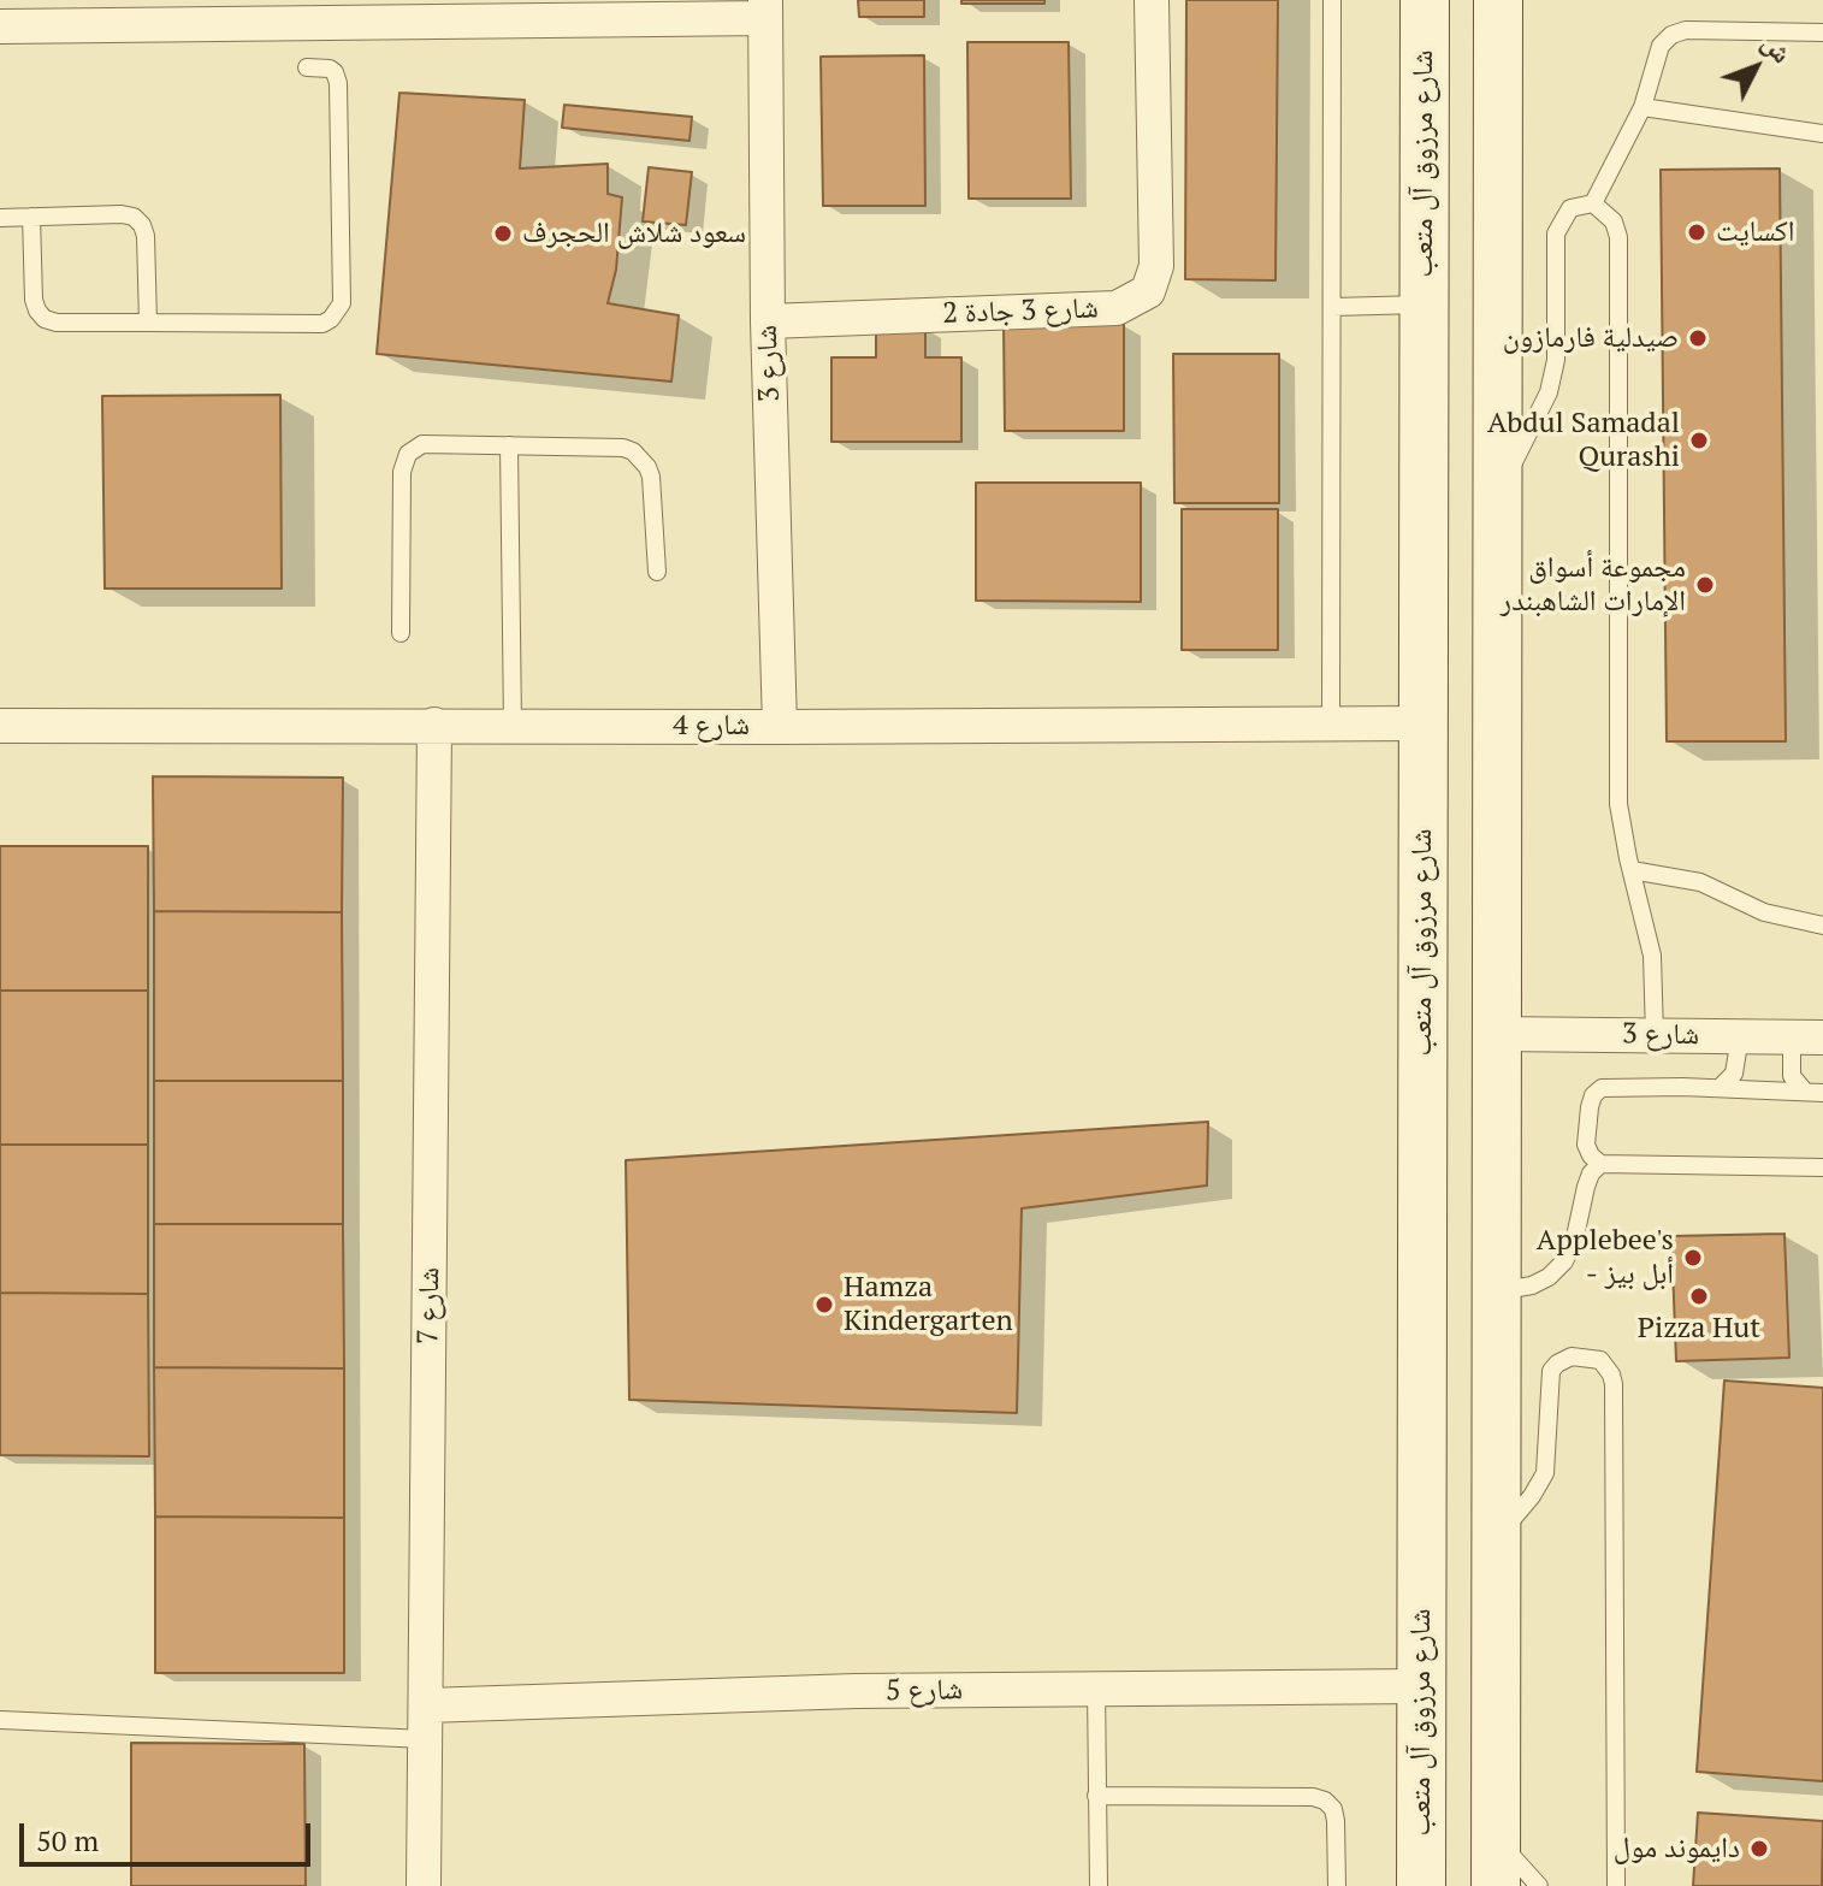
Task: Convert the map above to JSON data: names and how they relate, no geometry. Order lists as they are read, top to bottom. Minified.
{"streets":{"main road":["شارع مرزوق آل متعب"],"street":["شارع 3 جادة 2","شارع 3","شارع 4","شارع 7","شارع 5"]},"crossings":[["شارع مرزوق آل متعب","شارع 4"],["شارع مرزوق آل متعب","شارع 5"],["شارع 3 جادة 2","شارع 3"],["شارع 3","شارع 4"],["شارع 4","شارع 7"],["شارع 7","شارع 5"]],"places":["اكسايت","سعود شلاش الحجرف","صيدلية فارمازون","Abdul Samadal Qurashi","مجموعة أسواق الإمارات الشاهبندر","Applebee's - أبل بيز","Pizza Hut","Hamza Kindergarten","دايموند مول"],"scale_bar":"50 m","north":"top right"}
